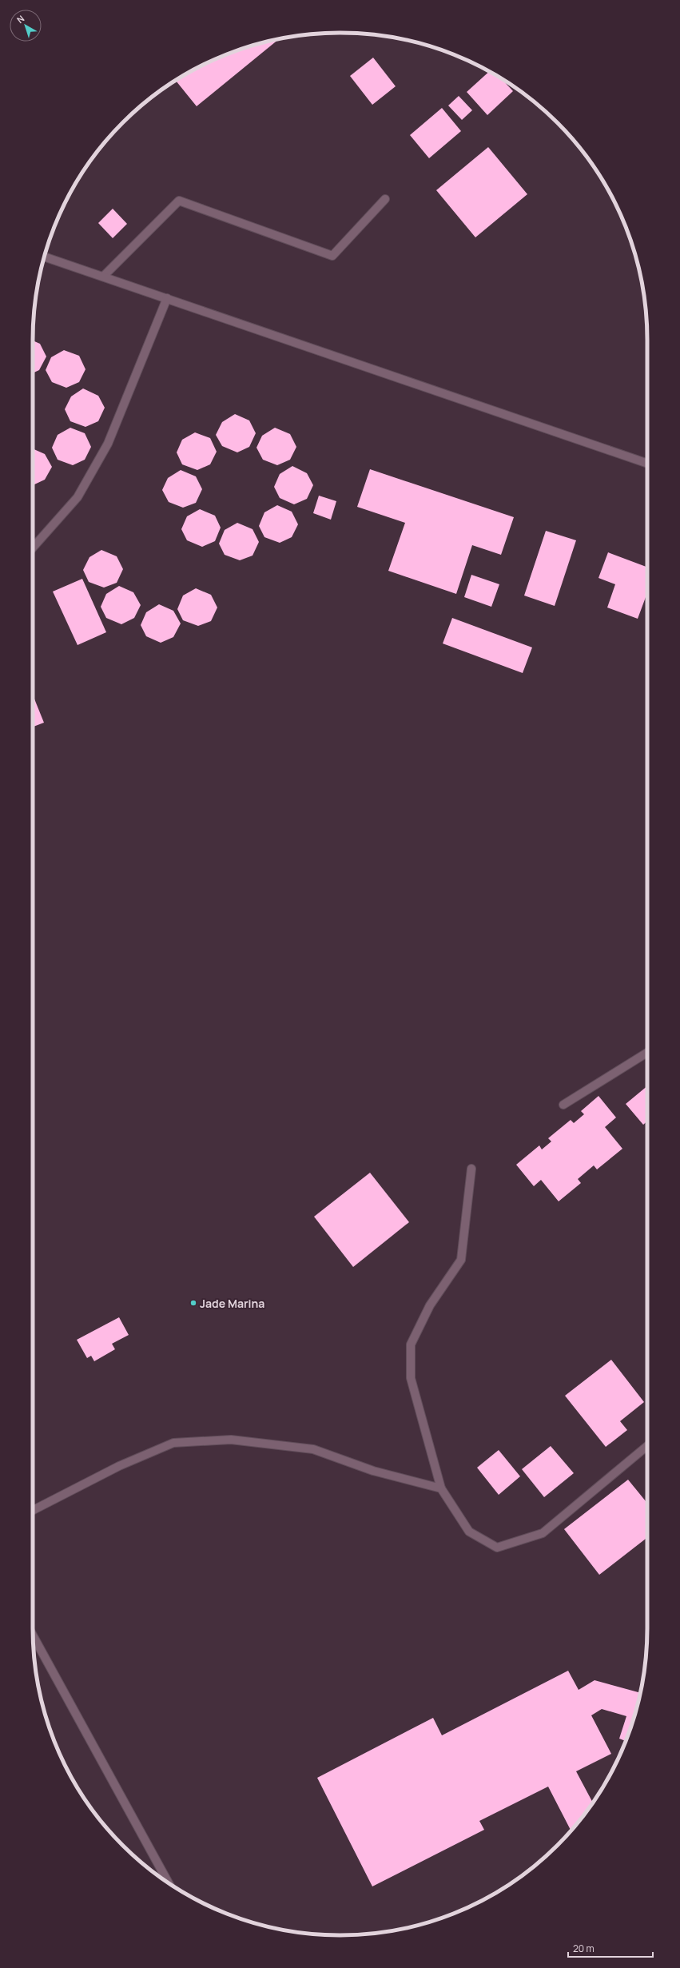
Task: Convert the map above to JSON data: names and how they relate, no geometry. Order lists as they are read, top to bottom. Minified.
{"places":["Jade Marina"],"scale_bar":"20 m","north":"top left"}
